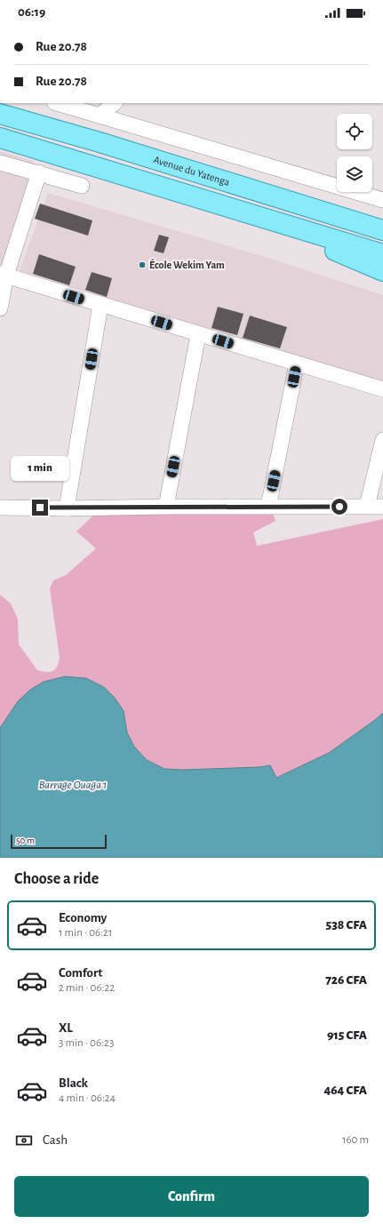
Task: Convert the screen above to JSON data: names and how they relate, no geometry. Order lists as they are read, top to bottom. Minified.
{"streets":{"main road":["Avenue du Yatenga"]},"water":["Barrage Ouaga 1"],"places":["École Wekim Yam"],"scale_bar":"50 m","page":{"status":"06:19","banner":["Rue 20.78","Rue 20.78"],"bubble":"1 min","scale":"50 m","heading":"Choose a ride","list":[{"name":"Economy","note":"1 min · 06:21","value":"538 CFA"},{"name":"Comfort","note":"2 min · 06:22","value":"726 CFA"},{"name":"XL","note":"3 min · 06:23","value":"915 CFA"},{"name":"Black","note":"4 min · 06:24","value":"464 CFA"}],"pay":["Cash","160 m"],"buttons":"Confirm"}}
